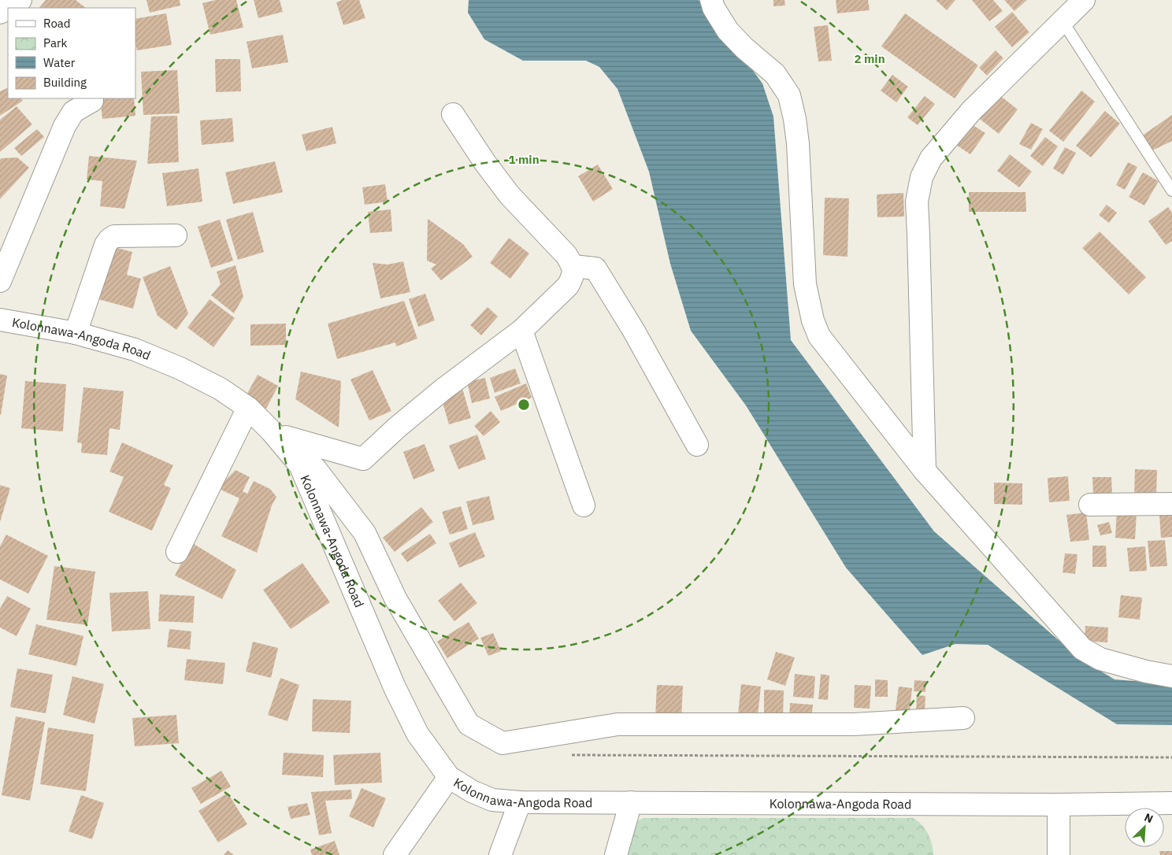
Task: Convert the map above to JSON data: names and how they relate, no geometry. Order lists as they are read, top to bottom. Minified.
{"streets":{"street":["Kolonnawa-Angoda Road"]},"legend":["Road","Park","Water","Building"],"north":"top right","rings":["2 min","1 min"]}
